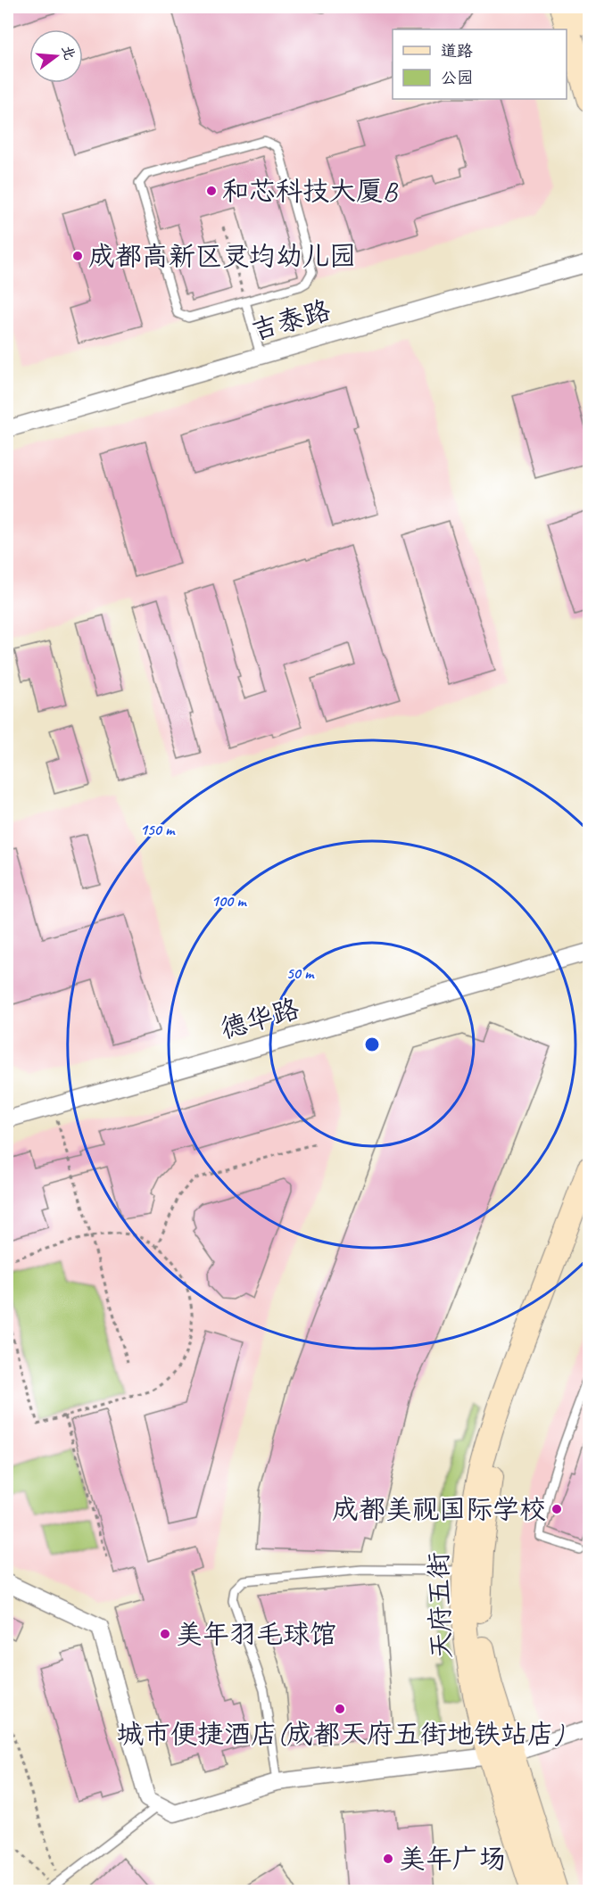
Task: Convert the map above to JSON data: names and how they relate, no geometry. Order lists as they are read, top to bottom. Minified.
{"streets":{"street":["吉泰路","德华路","天府五街"]},"places":["和芯科技大厦B","成都高新区灵均幼儿园","成都美视国际学校","美年羽毛球馆","城市便捷酒店(成都天府五街地铁站店)","美年广场"],"legend":["道路","公园"],"north":"right","rings":["150 m","100 m","50 m"]}
